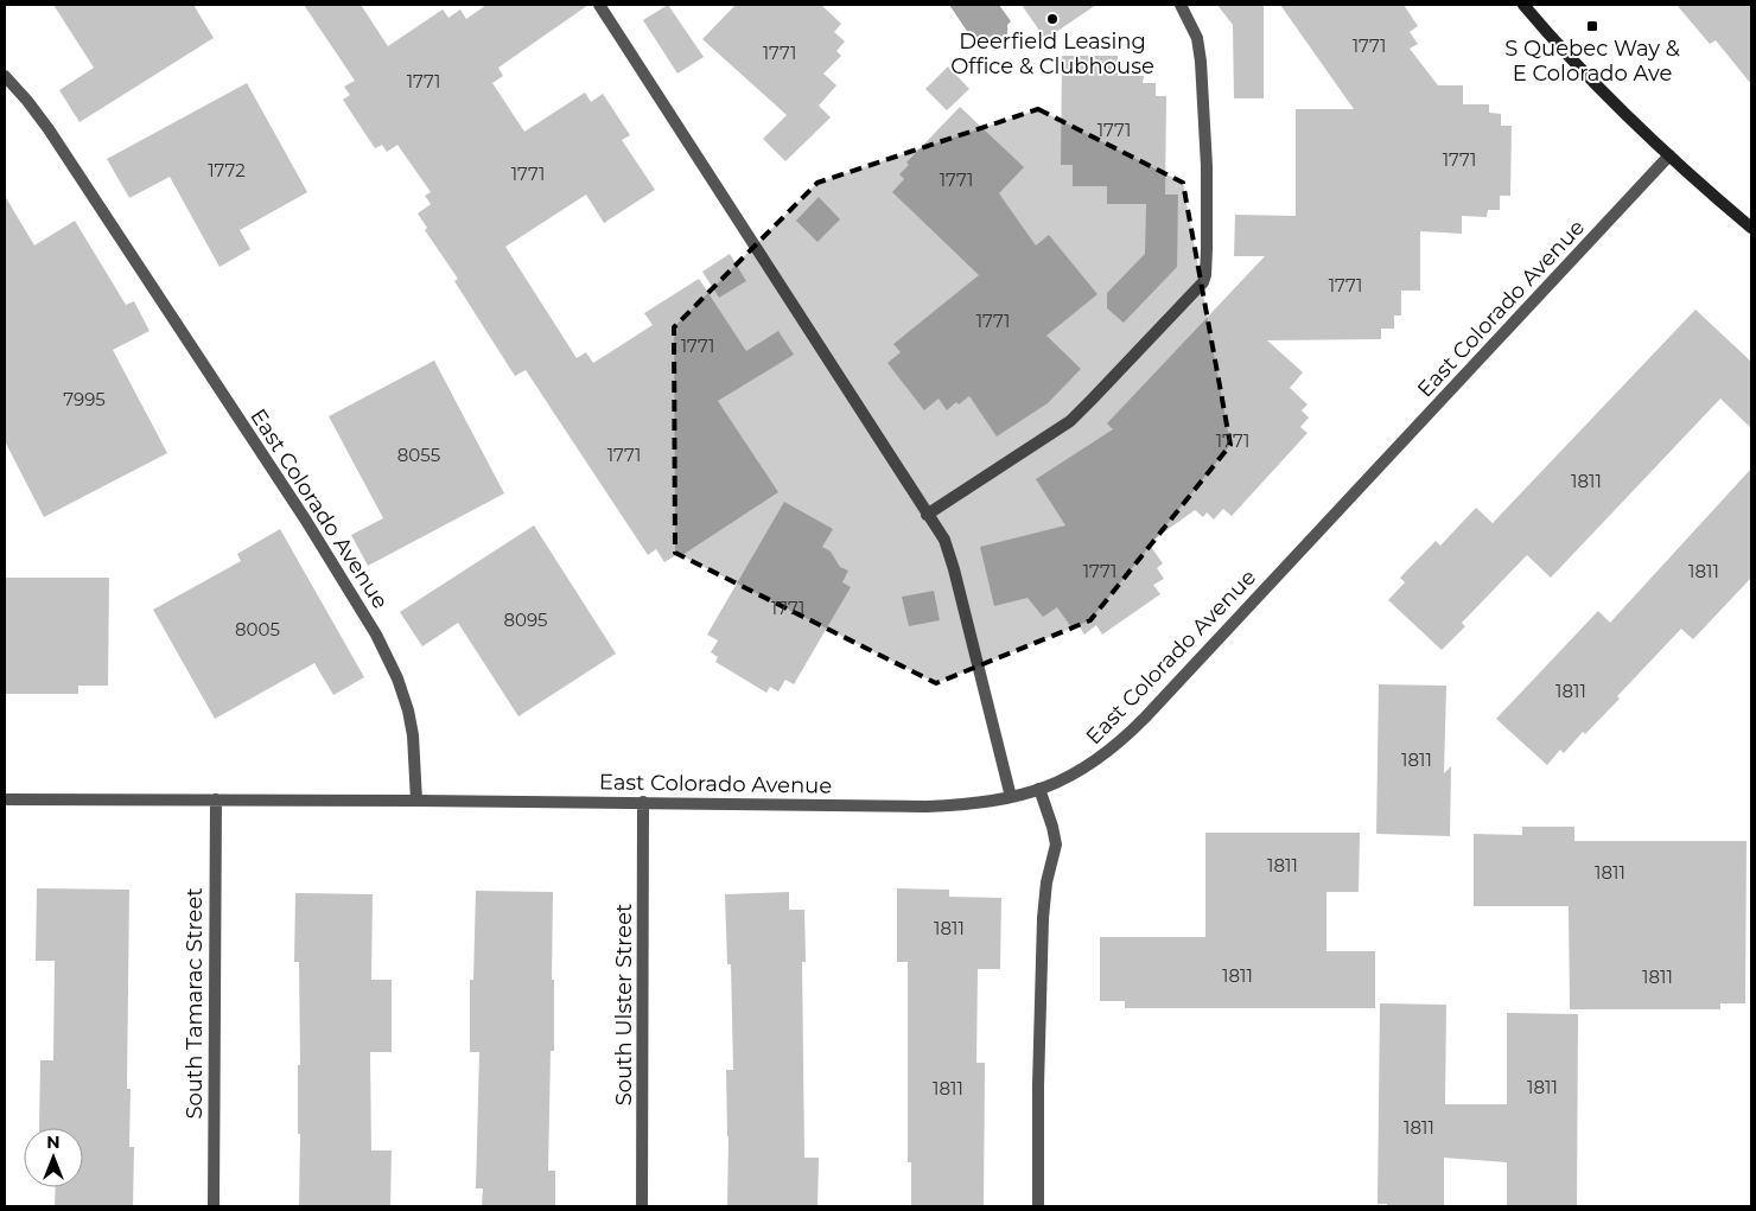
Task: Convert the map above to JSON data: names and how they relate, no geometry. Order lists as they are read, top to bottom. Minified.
{"streets":{"street":["East Colorado Avenue","South Tamarac Street","South Ulster Street"]},"crossings":[["East Colorado Avenue","South Tamarac Street"],["East Colorado Avenue","South Ulster Street"]],"places":{"other":["Deerfield Leasing Office & Clubhouse"],"transit":["S Quebec Way & E Colorado Ave"]},"house_numbers":["1771","1771","1771","1771","1771","1772","1771","1771","1771","1771","1771","7995","1771","8055","1771","1811","1771","1811","1771","8095","8005","1811","1811","1811","1811","1811","1811","1811","1811","1811","1811"],"north":"top"}
